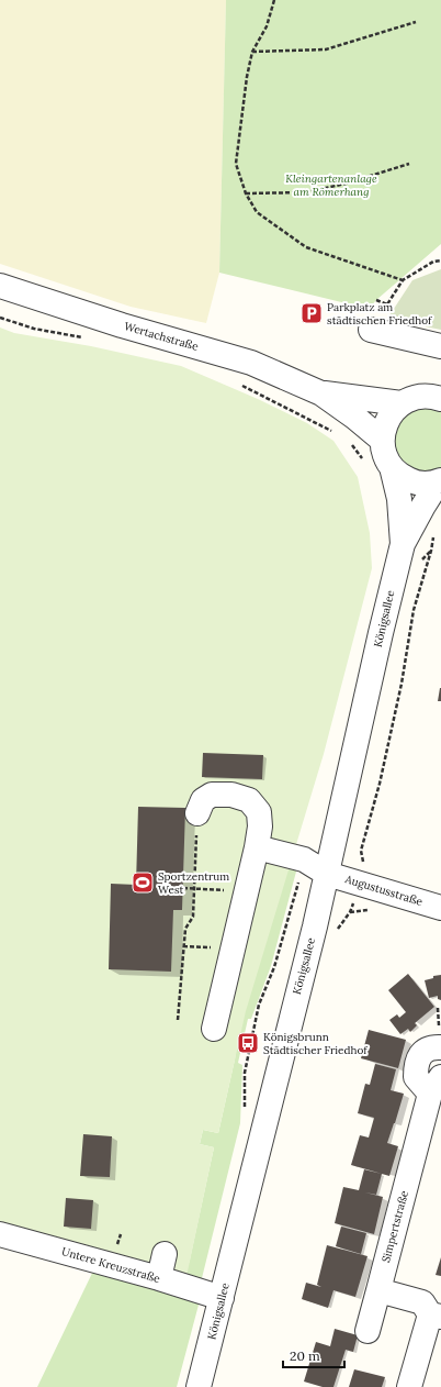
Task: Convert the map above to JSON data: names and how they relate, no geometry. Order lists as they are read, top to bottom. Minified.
{"streets":{"street":["Wertachstraße","Königsallee","Augustusstraße","Simpertstraße","Untere Kreuzstraße"]},"crossings":[["Wertachstraße","Königsallee"],["Königsallee","Augustusstraße"],["Königsallee","Untere Kreuzstraße"]],"parks":["Kleingartenanlage am Römerhang"],"places":{"parking":["Parkplatz am städtischen Friedhof"],"sports":["Sportzentrum West"],"bus stop":["Königsbrunn Städtischer Friedhof"]},"scale_bar":"20 m"}
